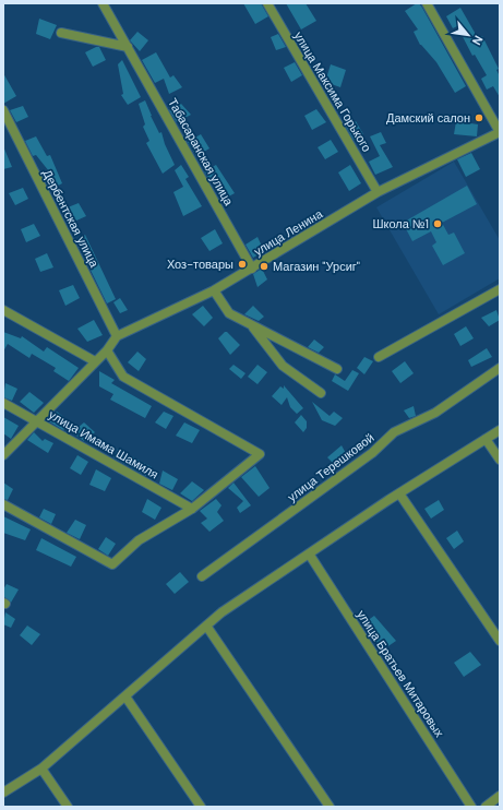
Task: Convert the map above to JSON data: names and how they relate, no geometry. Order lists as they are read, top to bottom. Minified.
{"streets":{"street":["улица Максима Горького","Табасаранская улица","Дербентская улица","улица Ленина","улица Имама Шамиля","улица Терешковой","улица Братьев Митаровых"]},"crossings":[["улица Максима Горького","улица Ленина"],["Табасаранская улица","улица Ленина"],["Дербентская улица","улица Ленина"],["улица Ленина","улица Имама Шамиля"]],"places":["Дамский салон","Школа №1","Хоз-товары","Магазин \"Урсиг\""],"north":"bottom right"}
